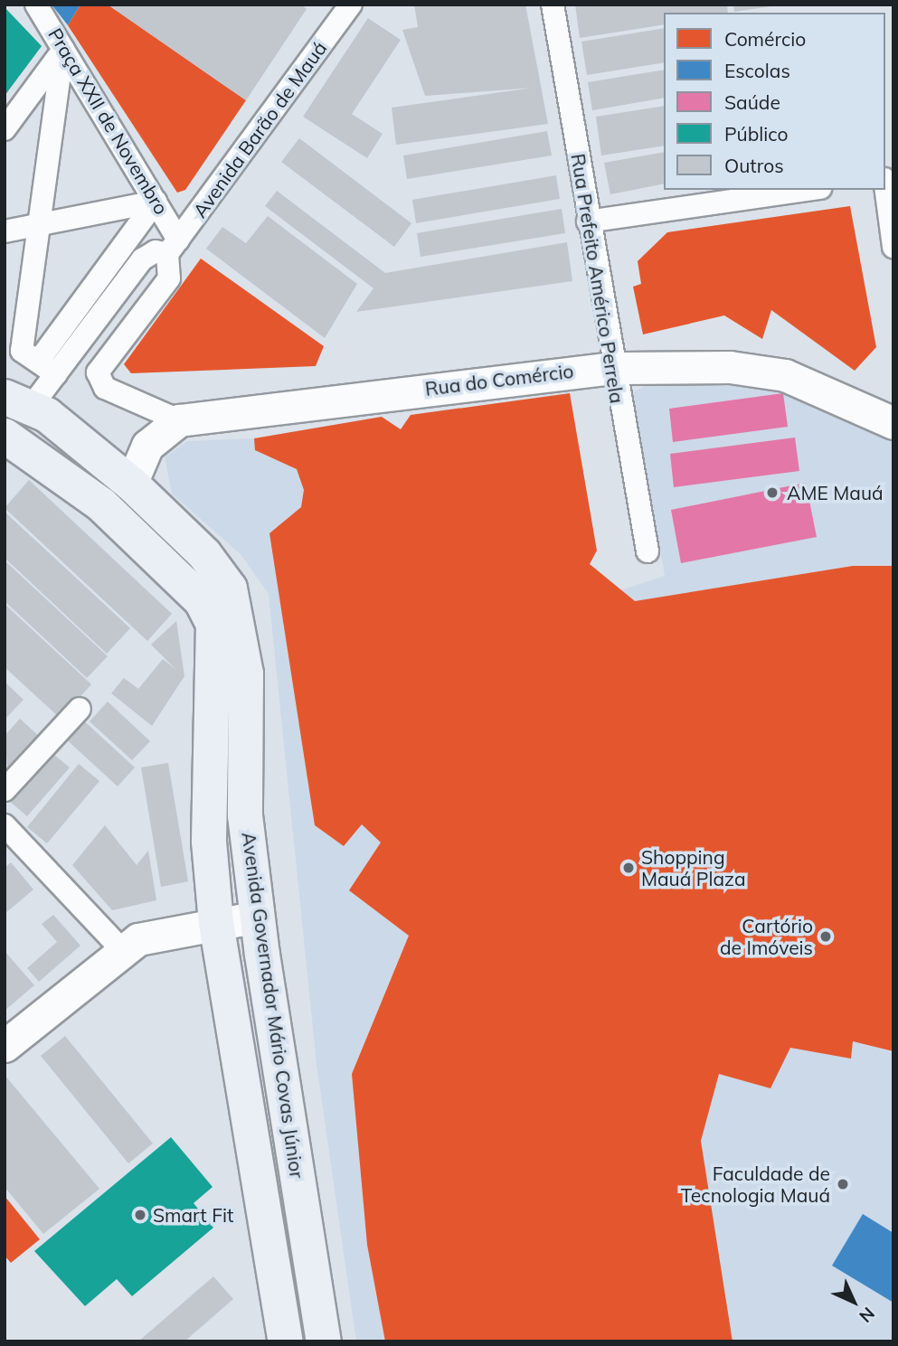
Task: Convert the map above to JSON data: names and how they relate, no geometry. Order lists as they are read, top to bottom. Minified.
{"streets":{"main road":["Avenida Governador Mário Covas Júnior"],"street":["Praça XXII de Novembro","Avenida Barão de Mauá","Rua Prefeito Américo Perrela","Rua do Comércio"]},"crossings":[["Praça XXII de Novembro","Avenida Barão de Mauá"],["Rua Prefeito Américo Perrela","Rua do Comércio"]],"places":["AME Mauá","Shopping Mauá Plaza","Cartório de Imóveis","Faculdade de Tecnologia Mauá","Smart Fit"],"legend":["Comércio","Escolas","Saúde","Público","Outros"],"north":"bottom right"}
